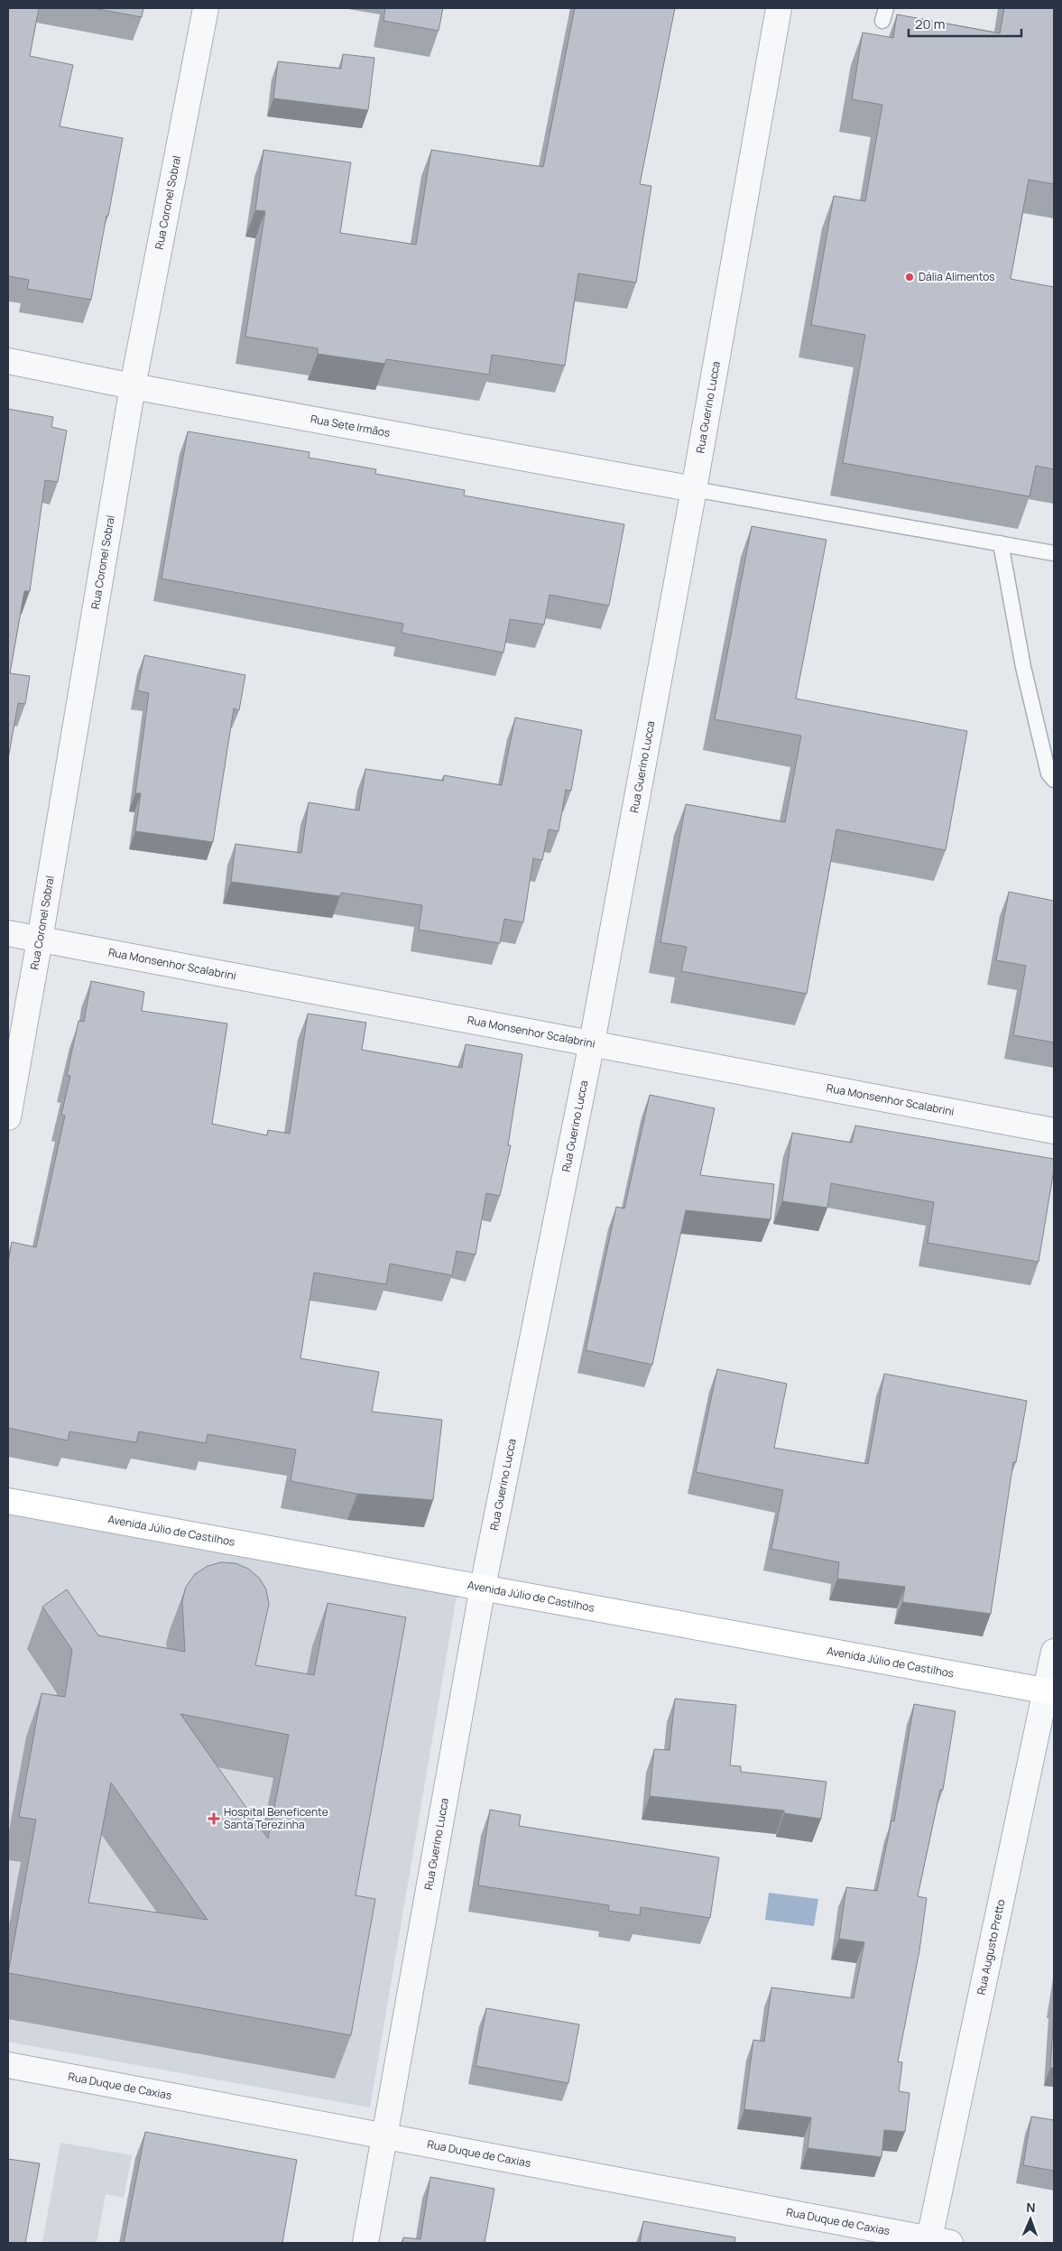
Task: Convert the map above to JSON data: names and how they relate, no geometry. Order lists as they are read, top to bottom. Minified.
{"streets":{"street":["Rua Coronel Sobral","Rua Guerino Lucca","Rua Sete Irmãos","Rua Monsenhor Scalabrini","Avenida Júlio de Castilhos","Rua Augusto Pretto","Rua Duque de Caxias"]},"crossings":[["Rua Coronel Sobral","Rua Sete Irmãos"],["Rua Coronel Sobral","Rua Monsenhor Scalabrini"],["Rua Guerino Lucca","Rua Sete Irmãos"],["Rua Guerino Lucca","Rua Monsenhor Scalabrini"],["Rua Guerino Lucca","Avenida Júlio de Castilhos"],["Rua Guerino Lucca","Rua Duque de Caxias"],["Avenida Júlio de Castilhos","Rua Augusto Pretto"],["Rua Augusto Pretto","Rua Duque de Caxias"]],"places":{"other":["Dália Alimentos"],"health":["Hospital Beneficente Santa Terezinha"]},"scale_bar":"20 m","north":"top"}
